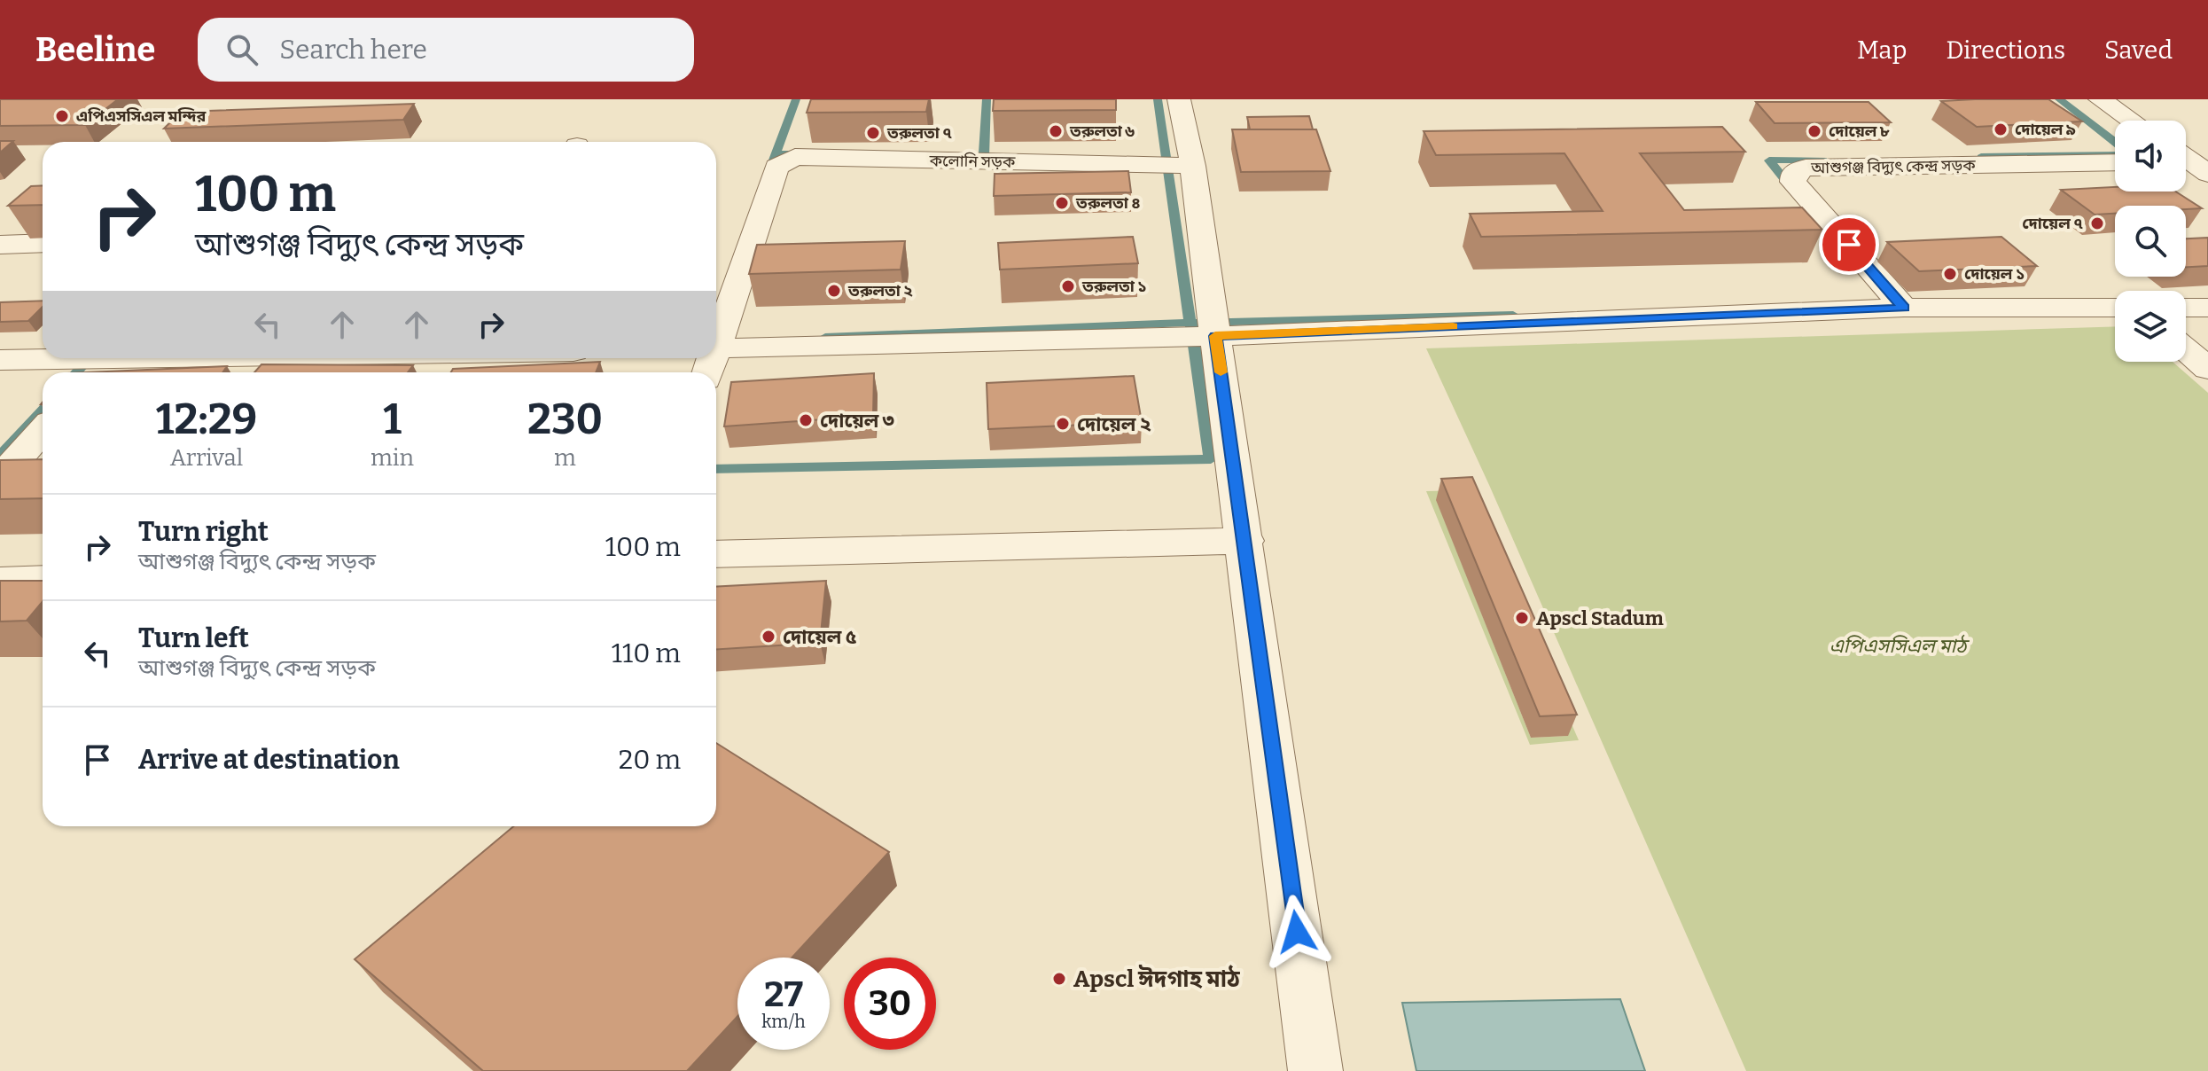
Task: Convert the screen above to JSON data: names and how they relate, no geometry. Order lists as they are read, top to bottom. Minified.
{"streets":{"street":["কলোনি সড়ক","আশুগঞ্জ বিদ্যুৎ কেন্দ্র সড়ক"]},"parks":["এপিএসসিএল মাঠ"],"places":["এপিএসসিএল মন্দির","দোয়েল ৯","তরুলতা ৬","দোয়েল ৮","তরুলতা ৭","তরুলতা ৪","দোয়েল ৭","দোয়েল ১","তরুলতা ১","তরুলতা ২","দোয়েল ৩","দোয়েল ২","Apscl Stadum","দোয়েল ৫","Apscl ঈদগাহ মাঠ"],"page":{"header":"Beeline","search":"Search here","nav":["Map","Directions","Saved"],"turn":["100 m","আশুগঞ্জ বিদ্যুৎ কেন্দ্র সড়ক"],"eta":["12:29","Arrival","1","min","230","m"],"list":[{"name":"Turn right","note":"আশুগঞ্জ বিদ্যুৎ কেন্দ্র সড়ক","value":"100 m"},{"name":"Turn left","note":"আশুগঞ্জ বিদ্যুৎ কেন্দ্র সড়ক","value":"110 m"},{"name":"Arrive at destination","value":"20 m"}],"speed":"27 km/h","limit":"30"}}
